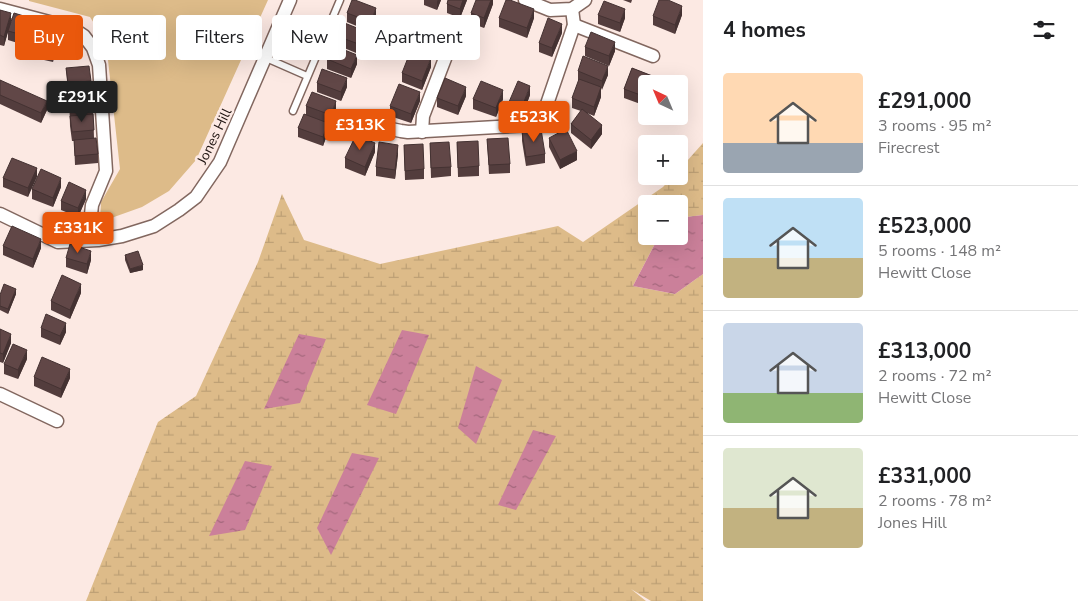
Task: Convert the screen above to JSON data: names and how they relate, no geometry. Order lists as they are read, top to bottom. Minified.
{"streets":{"street":["Jones Hill"]},"north":"top left","page":{"heading":"4 homes","chip":["Buy","Rent","Filters","New","Apartment"],"list":[{"name":"£291,000","note":"3 rooms · 95 m² · Firecrest"},{"name":"£523,000","note":"5 rooms · 148 m² · Hewitt Close"},{"name":"£313,000","note":"2 rooms · 72 m² · Hewitt Close"},{"name":"£331,000","note":"2 rooms · 78 m² · Jones Hill"}],"map_buttons":["+","−"],"price":["£291K","£523K","£313K","£331K"]}}
